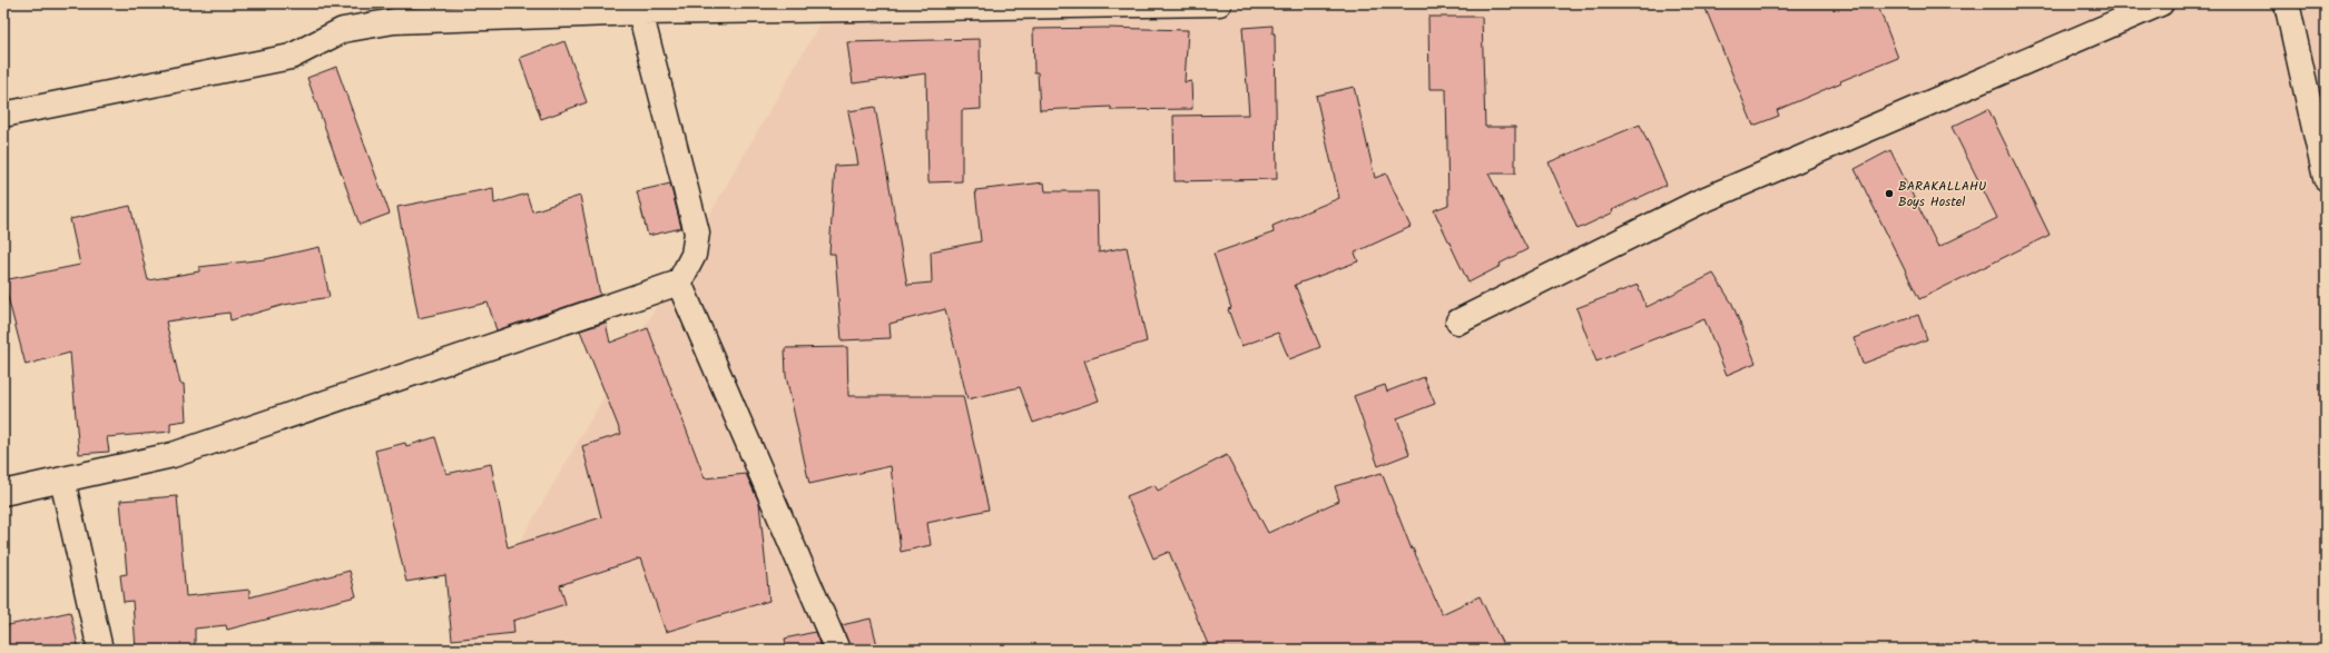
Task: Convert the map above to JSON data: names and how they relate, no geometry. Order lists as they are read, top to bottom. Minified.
{"places":["BARAKALLAHU Boys Hostel"]}
